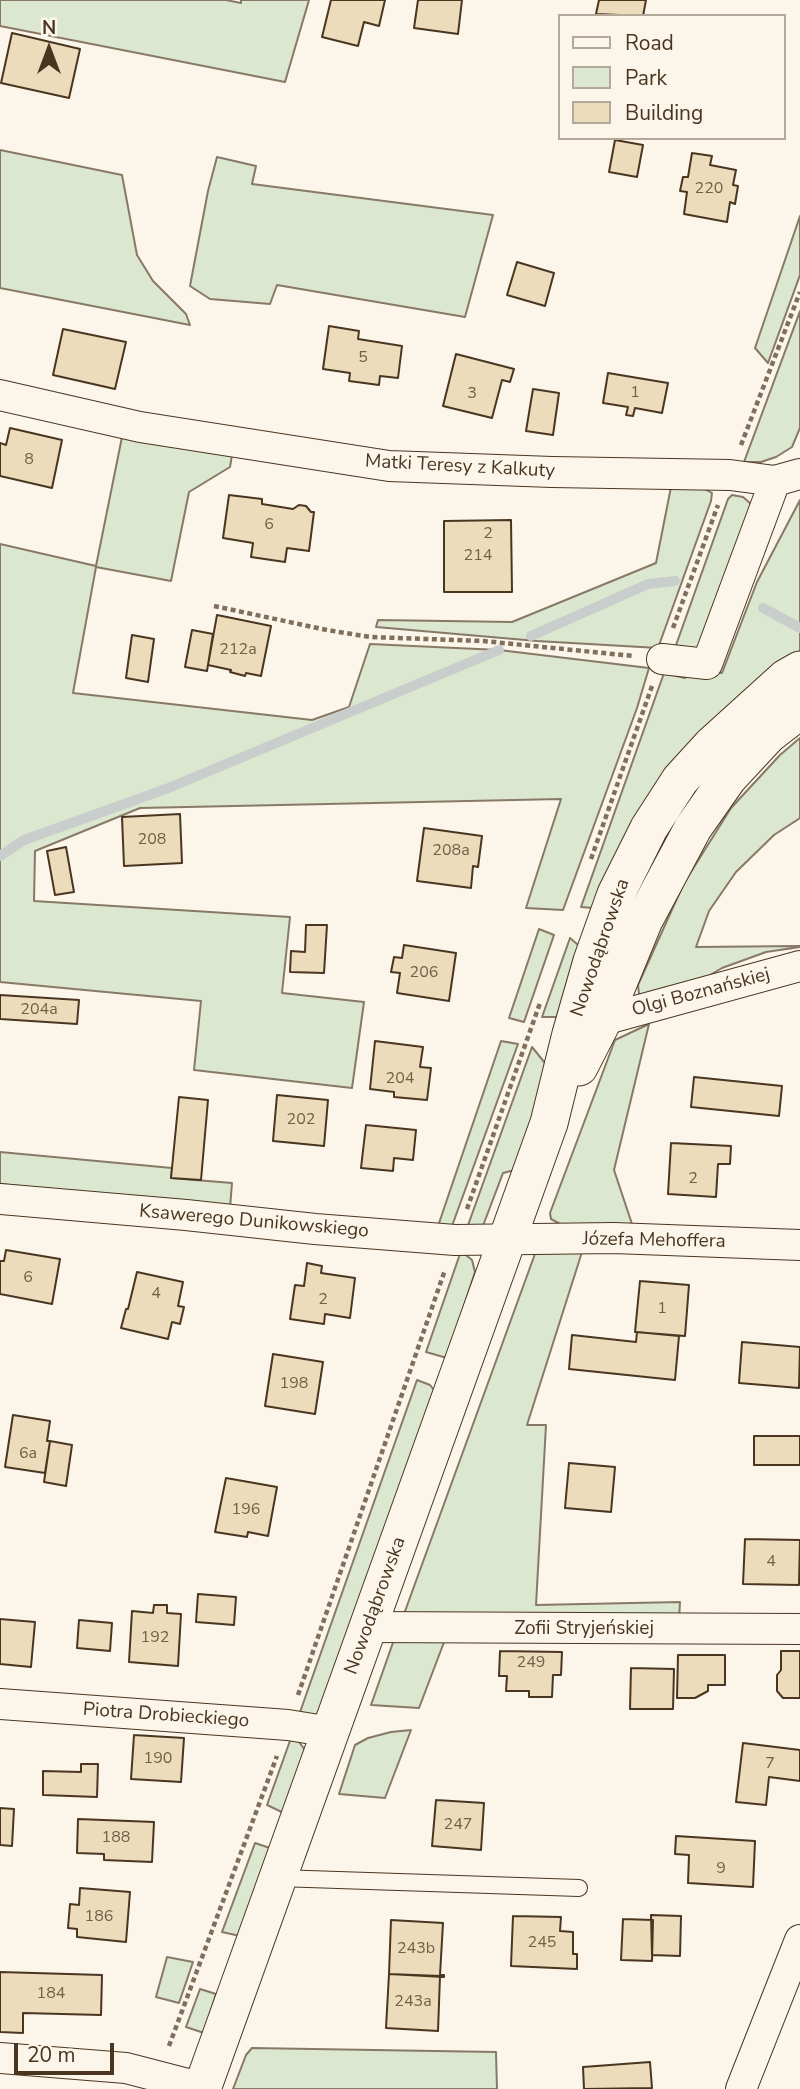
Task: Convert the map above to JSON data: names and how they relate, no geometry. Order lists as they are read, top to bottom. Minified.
{"streets":{"street":["Matki Teresy z Kalkuty","Nowodąbrowska","Olgi Boznańskiej","Ksawerego Dunikowskiego","Józefa Mehoffera","Zofii Stryjeńskiej","Piotra Drobieckiego"]},"crossings":[["Nowodąbrowska","Olgi Boznańskiej"],["Nowodąbrowska","Ksawerego Dunikowskiego"],["Nowodąbrowska","Józefa Mehoffera"],["Nowodąbrowska","Zofii Stryjeńskiej"],["Nowodąbrowska","Piotra Drobieckiego"],["Ksawerego Dunikowskiego","Józefa Mehoffera"]],"house_numbers":["220","5","1","3","8","6","2","214","212a","208","208a","206","204a","204","202","2","6","4","2","1","198","6a","196","4","192","249","190","7","247","188","9","186","245","243b","184","243a"],"legend":["Road","Park","Building"],"scale_bar":"20 m","north":"top"}
